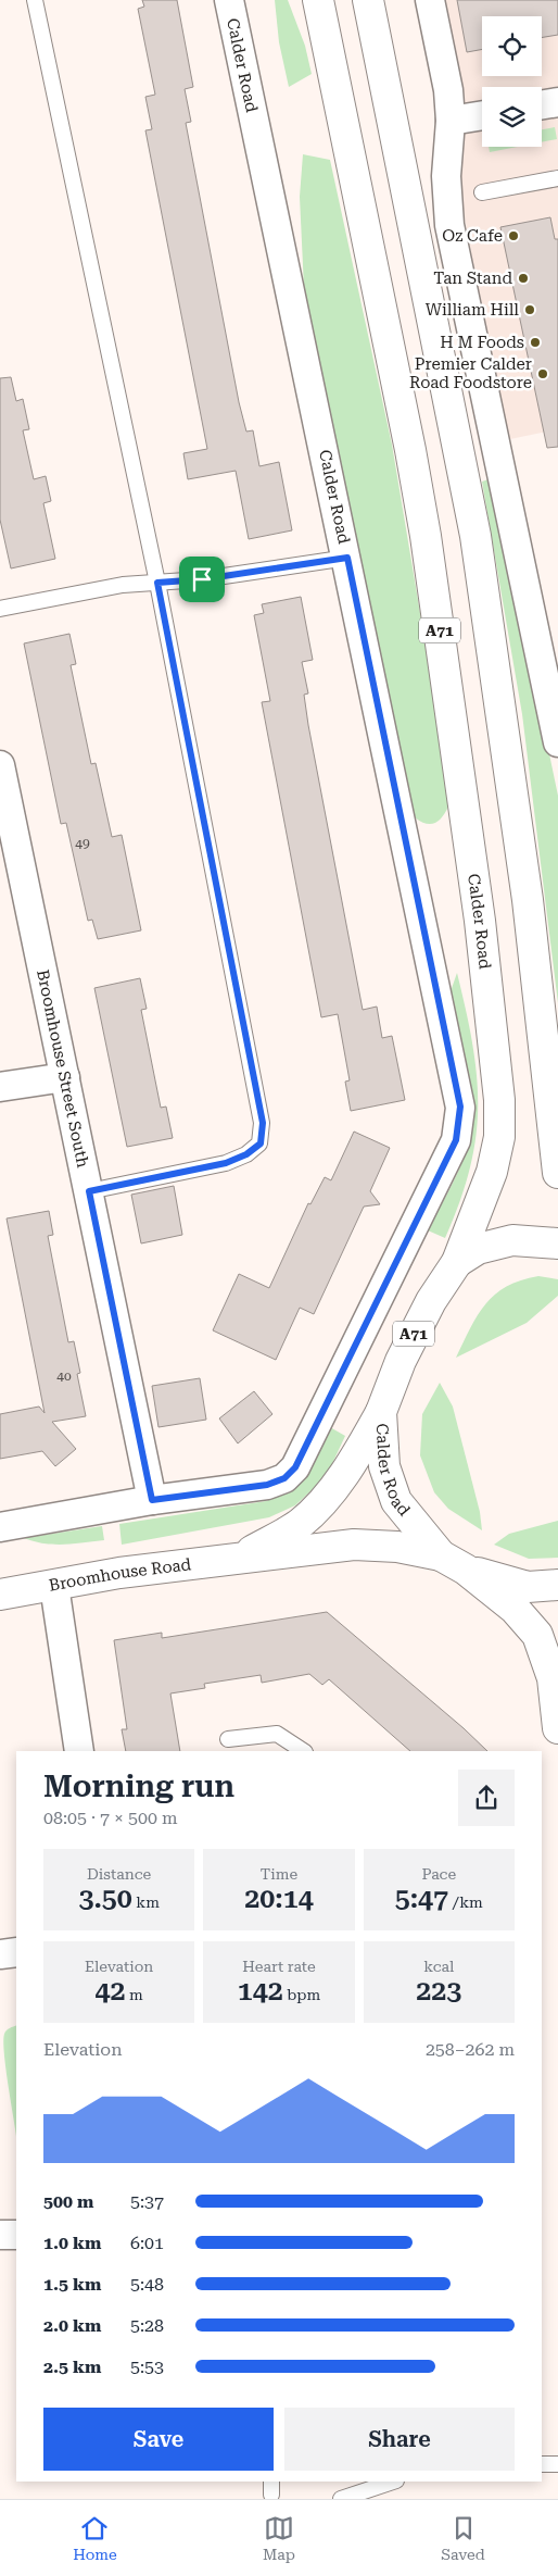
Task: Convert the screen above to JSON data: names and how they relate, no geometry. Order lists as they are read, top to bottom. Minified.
{"streets":{"main road":["Calder Road","A71","Broomhouse Road"],"street":["Broomhouse Street South"]},"crossings":[["Calder Road","Broomhouse Street South"],["Calder Road","Broomhouse Road"]],"places":["Oz Cafe","Tan Stand","William Hill","H M Foods","Premier Calder Road Foodstore"],"house_numbers":["49","40"],"page":{"heading":["Morning run","08:05 · 7 × 500 m"],"stats":[["Distance","3.50 km"],["Time","20:14"],["Pace","5:47 /km"],["Elevation","42 m"],["Heart rate","142 bpm"],["kcal","223"]],"chart":["Elevation","258–262 m"],"list":[{"name":"500 m","note":"5:37"},{"name":"1.0 km","note":"6:01"},{"name":"1.5 km","note":"5:48"},{"name":"2.0 km","note":"5:28"},{"name":"2.5 km","note":"5:53"}],"buttons":["Save","Share"],"tabs":["Home","Map","Saved"]}}
